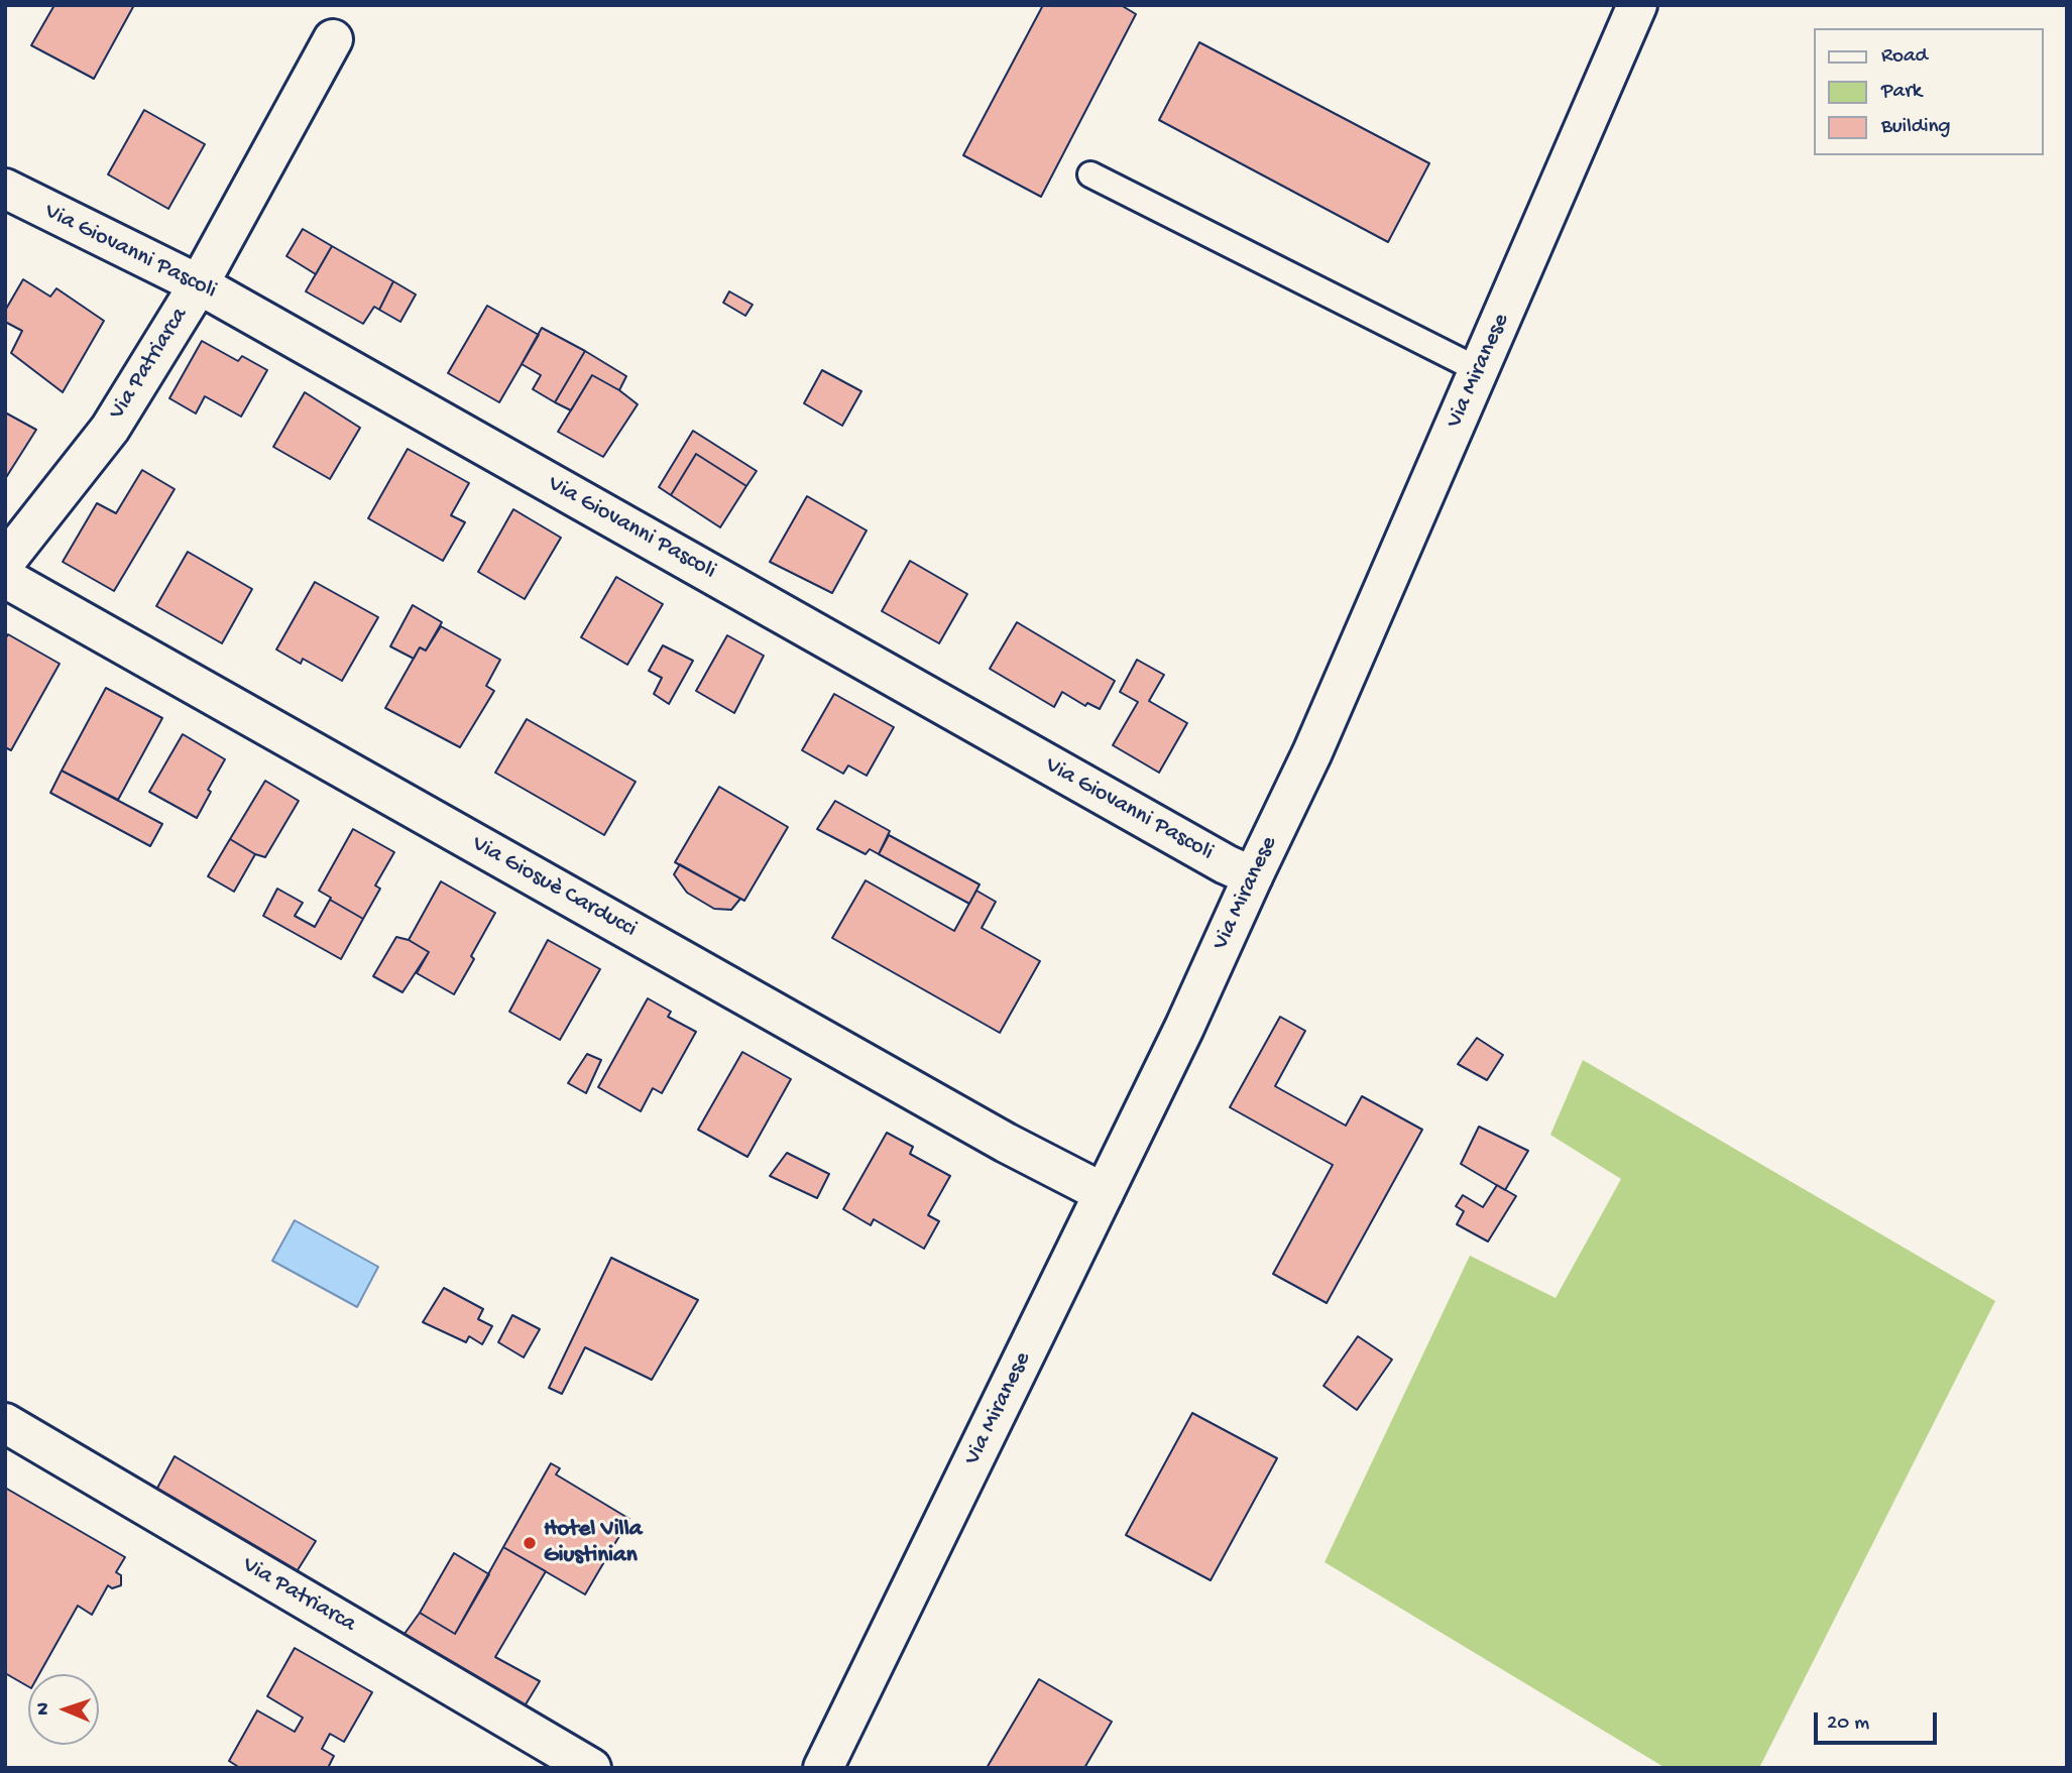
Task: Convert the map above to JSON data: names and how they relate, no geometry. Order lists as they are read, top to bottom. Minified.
{"streets":{"street":["Via Giovanni Pascoli","Via Patriarca","Via Miranese","Via Giosuè Carducci"]},"crossings":[["Via Giovanni Pascoli","Via Patriarca"],["Via Giovanni Pascoli","Via Miranese"],["Via Miranese","Via Giosuè Carducci"]],"places":["Hotel Villa Giustinian"],"legend":["Road","Park","Building"],"scale_bar":"20 m","north":"left"}
